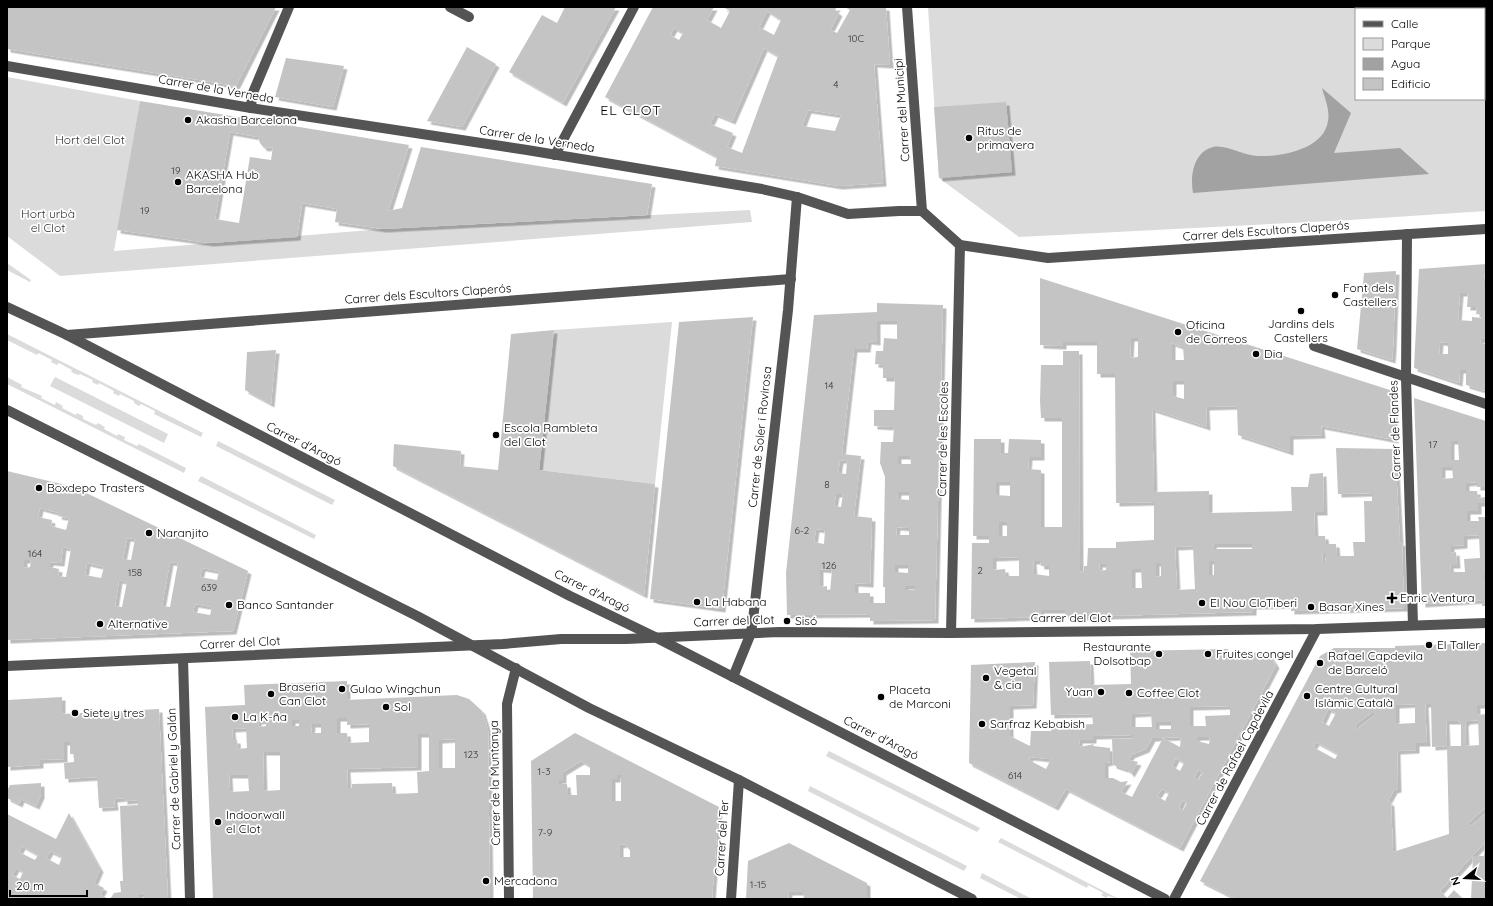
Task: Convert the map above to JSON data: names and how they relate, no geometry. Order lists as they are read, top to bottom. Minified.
{"streets":{"street":["Carrer de la Verneda","Carrer del Municipi","Carrer dels Escultors Claperós","Carrer de Flandes","Carrer de Soler i Rovirosa","Carrer de les Escoles","Carrer d'Aragó","Carrer del Clot","Carrer de Rafael Capdevila","Carrer de Gabriel y Galán","Carrer de la Muntanya","Carrer del Ter"]},"crossings":[["Carrer de la Verneda","Carrer del Municipi"],["Carrer de la Verneda","Carrer de Soler i Rovirosa"],["Carrer dels Escultors Claperós","Carrer de Flandes"],["Carrer dels Escultors Claperós","Carrer de Soler i Rovirosa"],["Carrer dels Escultors Claperós","Carrer de les Escoles"],["Carrer dels Escultors Claperós","Carrer d'Aragó"],["Carrer de Flandes","Carrer del Clot"],["Carrer de Soler i Rovirosa","Carrer d'Aragó"],["Carrer de Soler i Rovirosa","Carrer del Clot"],["Carrer de les Escoles","Carrer del Clot"],["Carrer d'Aragó","Carrer del Clot"],["Carrer del Clot","Carrer de Rafael Capdevila"],["Carrer del Clot","Carrer de Gabriel y Galán"]],"districts":["EL CLOT"],"parks":["Hort del Clot","Hort urbà el Clot"],"places":{"other":["Akasha Barcelona","Ritus de primavera","AKASHA Hub Barcelona","Font dels Castellers","Jardins dels Castellers","Oficina de Correos","Dia","Escola Rambleta del Clot","Boxdepo Trasters","Naranjito","La Habana","El Nou CloTiberi","Banco Santander","Basar Xines","Sisó","Alternative","El Taller","Restaurante Dolsotbap","Fruites congel","Rafael Capdevila de Barceló","Vegetal & cia","Gulao Wingchun","Yuan","Coffee Clot","Braseria Can Clot","Centre Cultural Islàmic Català","Placeta de Marconi","Sol","Siete y tres","La K-ña","Sarfraz Kebabish","Indoorwall el Clot","Mercadona"],"health":["Enric Ventura"]},"house_numbers":["10C","4","19","19","14","17","8","6-2","164","126","2","158","639","123","1-3","614","7-9","1-15"],"legend":["Calle","Parque","Agua","Edificio"],"scale_bar":"20 m","north":"left"}
